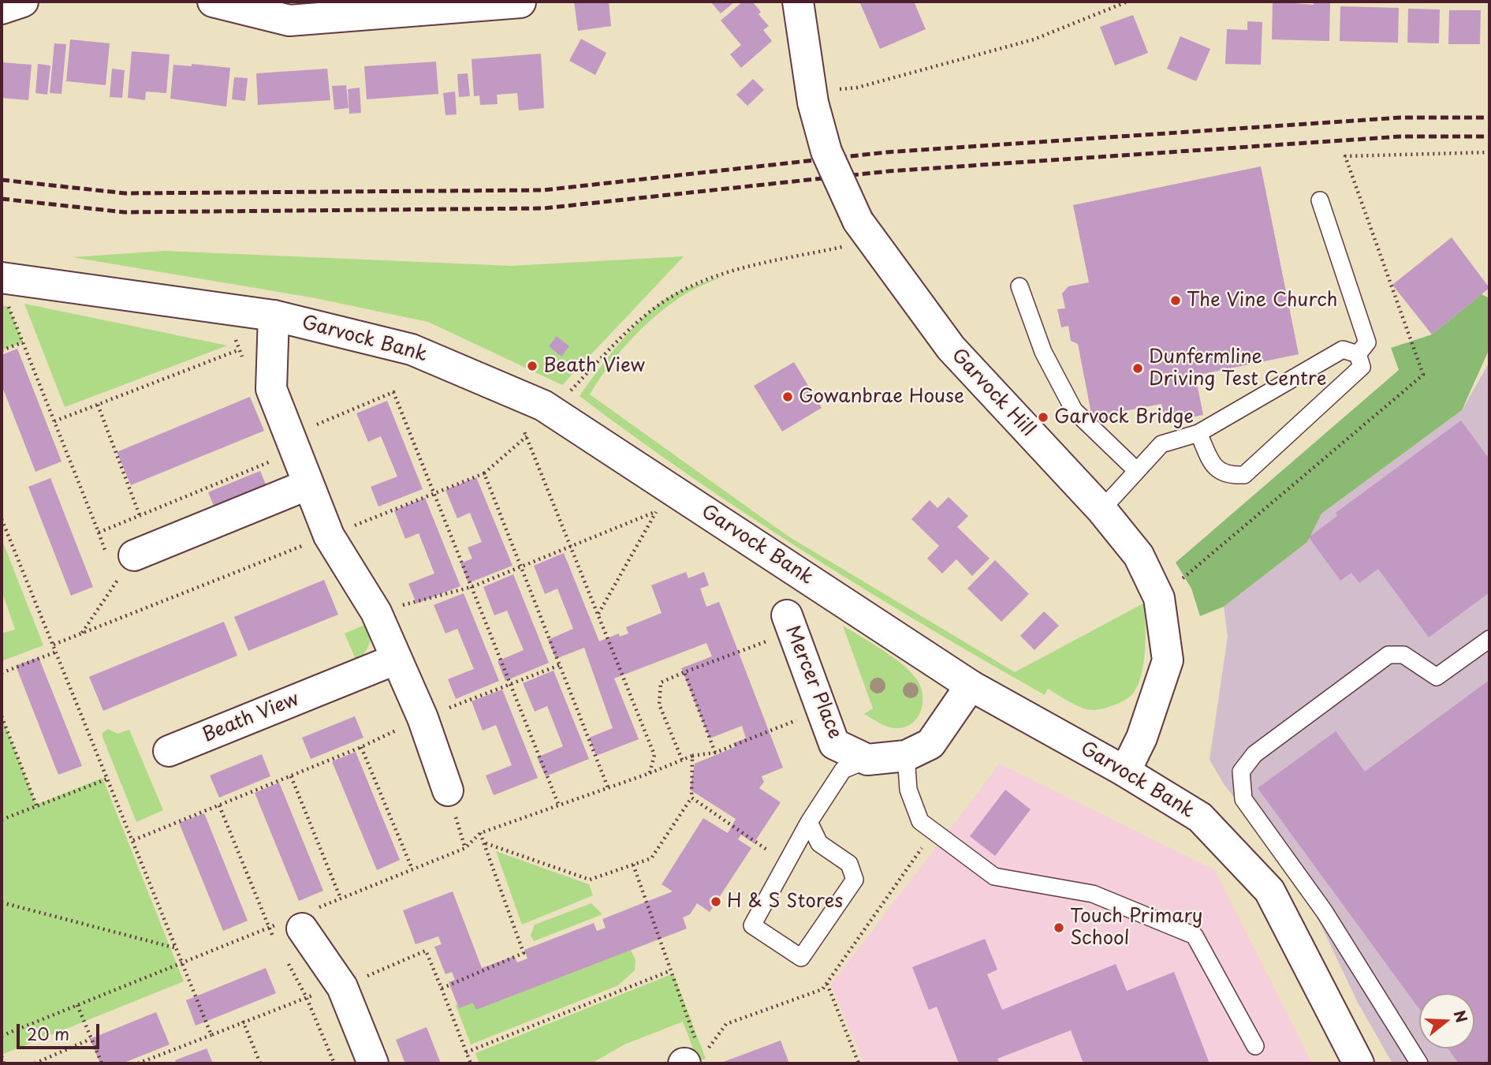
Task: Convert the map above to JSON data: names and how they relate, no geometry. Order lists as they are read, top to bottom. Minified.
{"streets":{"street":["Garvock Bank","Garvock Hill","Mercer Place","Beath View"]},"crossings":[["Garvock Bank","Garvock Hill"]],"places":["The Vine Church","Beath View","Dunfermline Driving Test Centre","Gowanbrae House","Garvock Bridge","H & S Stores","Touch Primary School"],"scale_bar":"20 m","north":"right"}
